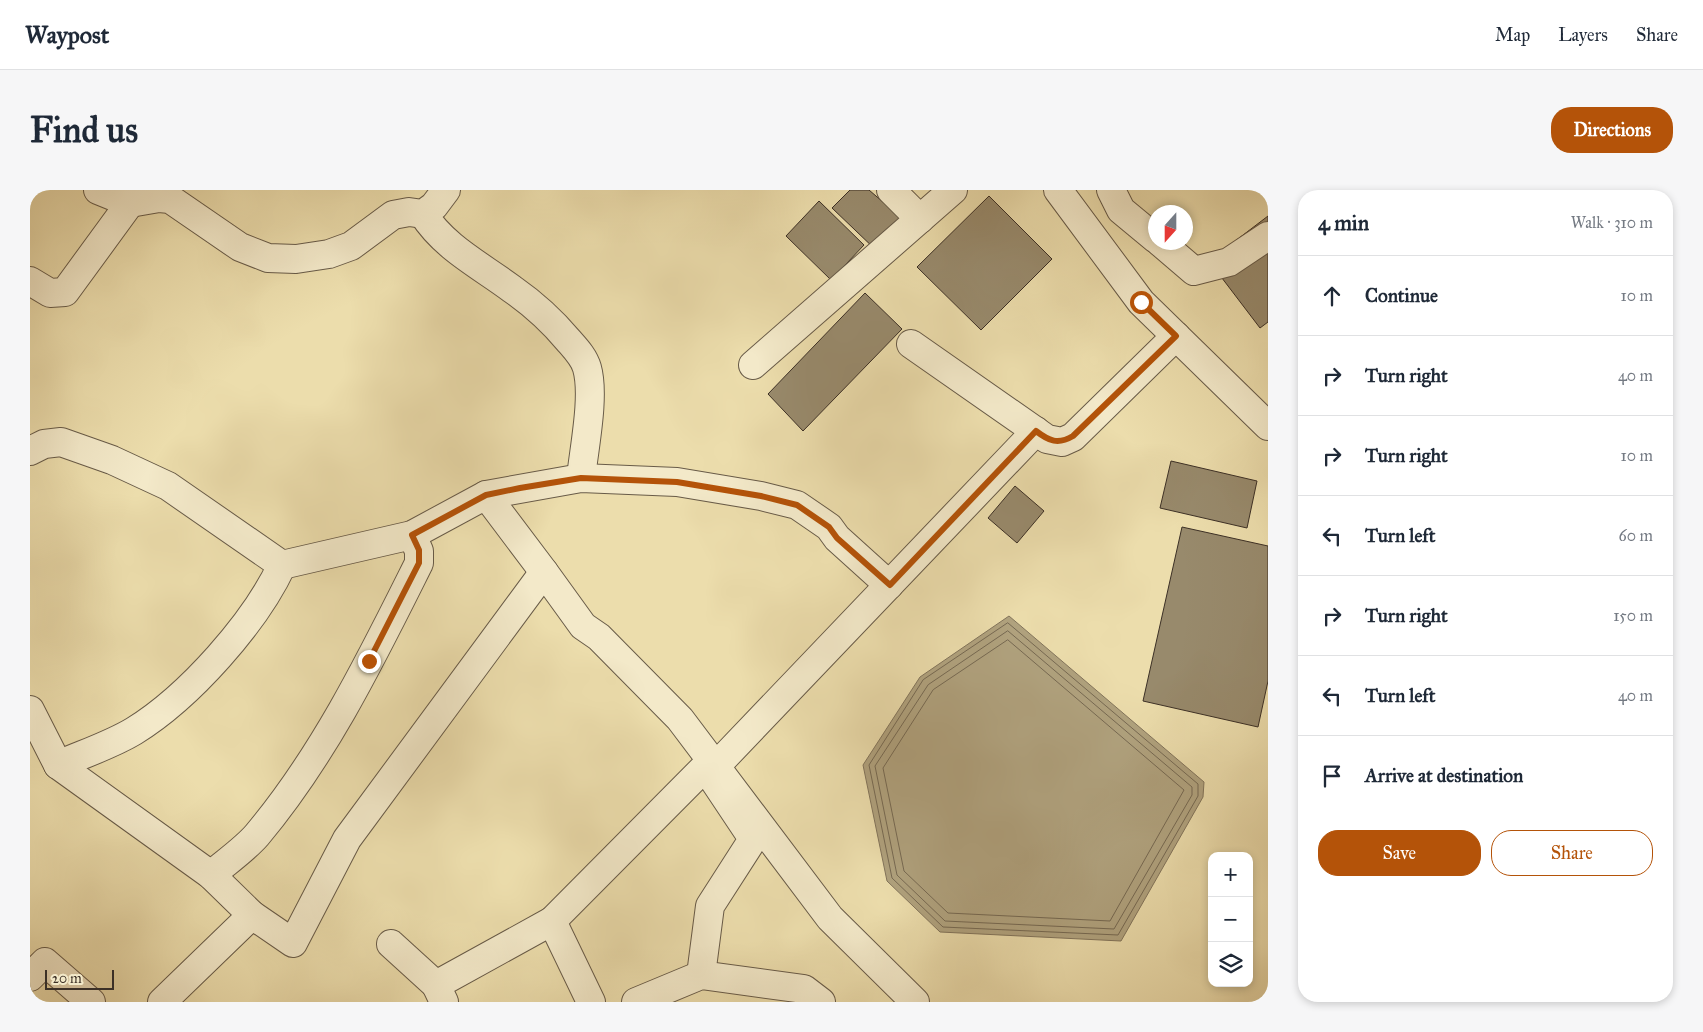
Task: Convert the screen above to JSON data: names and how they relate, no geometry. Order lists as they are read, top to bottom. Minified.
{"scale_bar":"20 m","north":"bottom","page":{"header":"Waypost","nav":["Map","Layers","Share"],"buttons":["Directions",["Save","Share"]],"title":"Find us","heading":["4 min","Walk · 310 m"],"list":[["Continue","10 m"],["Turn right","40 m"],["Turn right","10 m"],["Turn left","60 m"],["Turn right","150 m"],["Turn left","40 m"],"Arrive at destination"],"map_buttons":["+","−"],"scale":"20 m"}}
